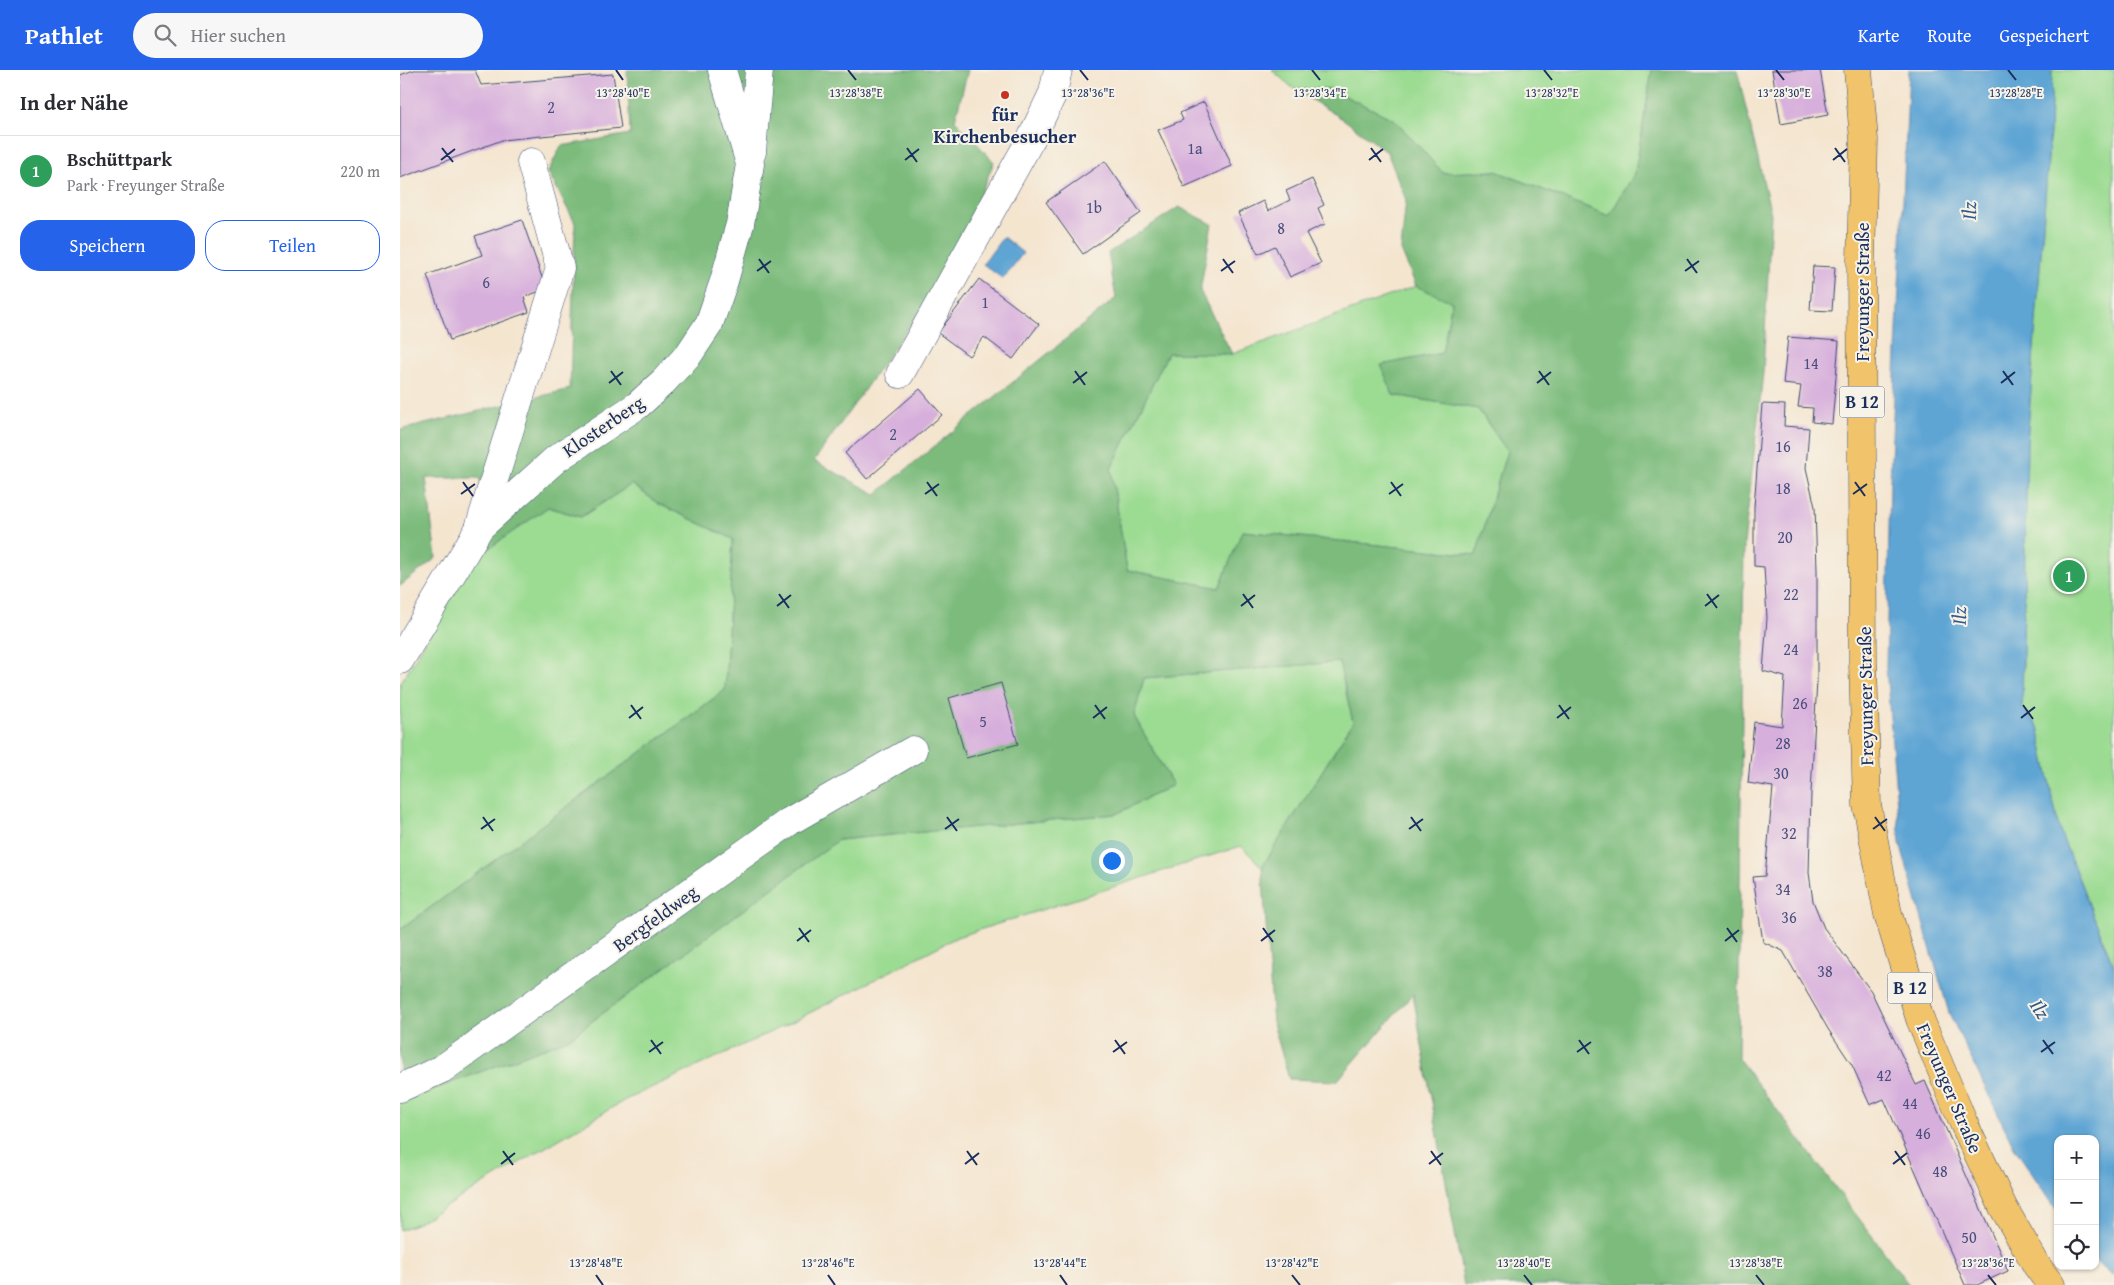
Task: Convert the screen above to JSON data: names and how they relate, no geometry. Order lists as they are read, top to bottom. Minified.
{"streets":{"main road":["Freyunger Straße","B 12"],"street":["Klosterberg","Bergfeldweg"]},"water":["Ilz"],"places":["für Kirchenbesucher"],"house_numbers":["2","1a","1b","8","6","1","14","2","16","18","20","22","24","26","5","28","30","32","34","36","38","42","44","46","48","50"],"page":{"header":"Pathlet","search":"Hier suchen","nav":["Karte","Route","Gespeichert"],"heading":"In der Nähe","list":[{"mark":"1","name":"Bschüttpark","note":"Park · Freyunger Straße","value":"220 m"}],"buttons":["Speichern","Teilen"],"pins":"1","map_buttons":["+","−"]},"coordinates":["13°28'40\"E","13°28'38\"E","13°28'36\"E","13°28'34\"E","13°28'32\"E","13°28'30\"E","13°28'28\"E","13°28'48\"E","13°28'46\"E","13°28'44\"E","13°28'42\"E"]}
